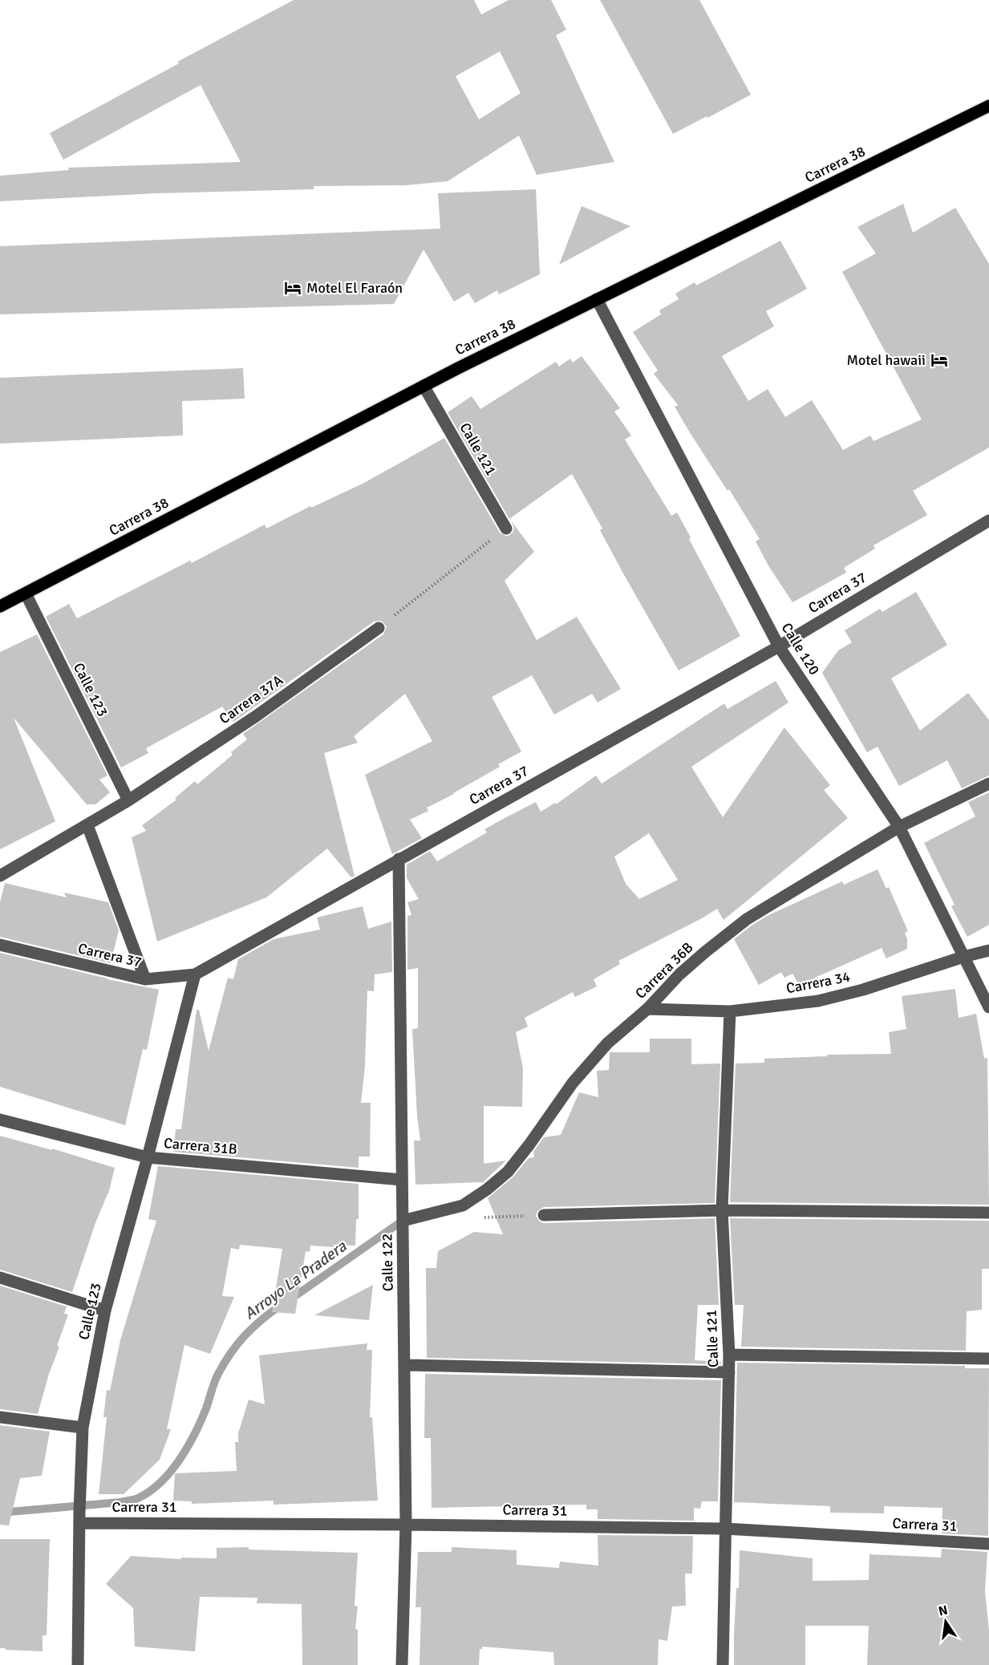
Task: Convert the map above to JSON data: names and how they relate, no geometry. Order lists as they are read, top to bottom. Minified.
{"streets":{"main road":["Carrera 38"],"street":["Calle 121","Carrera 37","Calle 120","Calle 123","Carrera 37A","Carrera 36B","Carrera 34","Carrera 31B","Calle 122","Carrera 31"]},"crossings":[["Carrera 38","Calle 121"],["Carrera 38","Calle 120"],["Carrera 38","Calle 123"],["Calle 121","Carrera 34"],["Calle 121","Carrera 31"],["Carrera 37","Calle 120"],["Carrera 37","Calle 123"],["Carrera 37","Calle 122"],["Calle 120","Carrera 36B"],["Calle 120","Carrera 34"],["Calle 123","Carrera 37A"],["Calle 123","Carrera 31B"],["Calle 123","Carrera 31"],["Carrera 36B","Carrera 34"],["Carrera 36B","Calle 122"],["Carrera 31B","Calle 122"],["Calle 122","Carrera 31"]],"water":["Arroyo La Pradera"],"places":{"hotel":["Motel El Faraón","Motel hawaii"]},"north":"top"}
